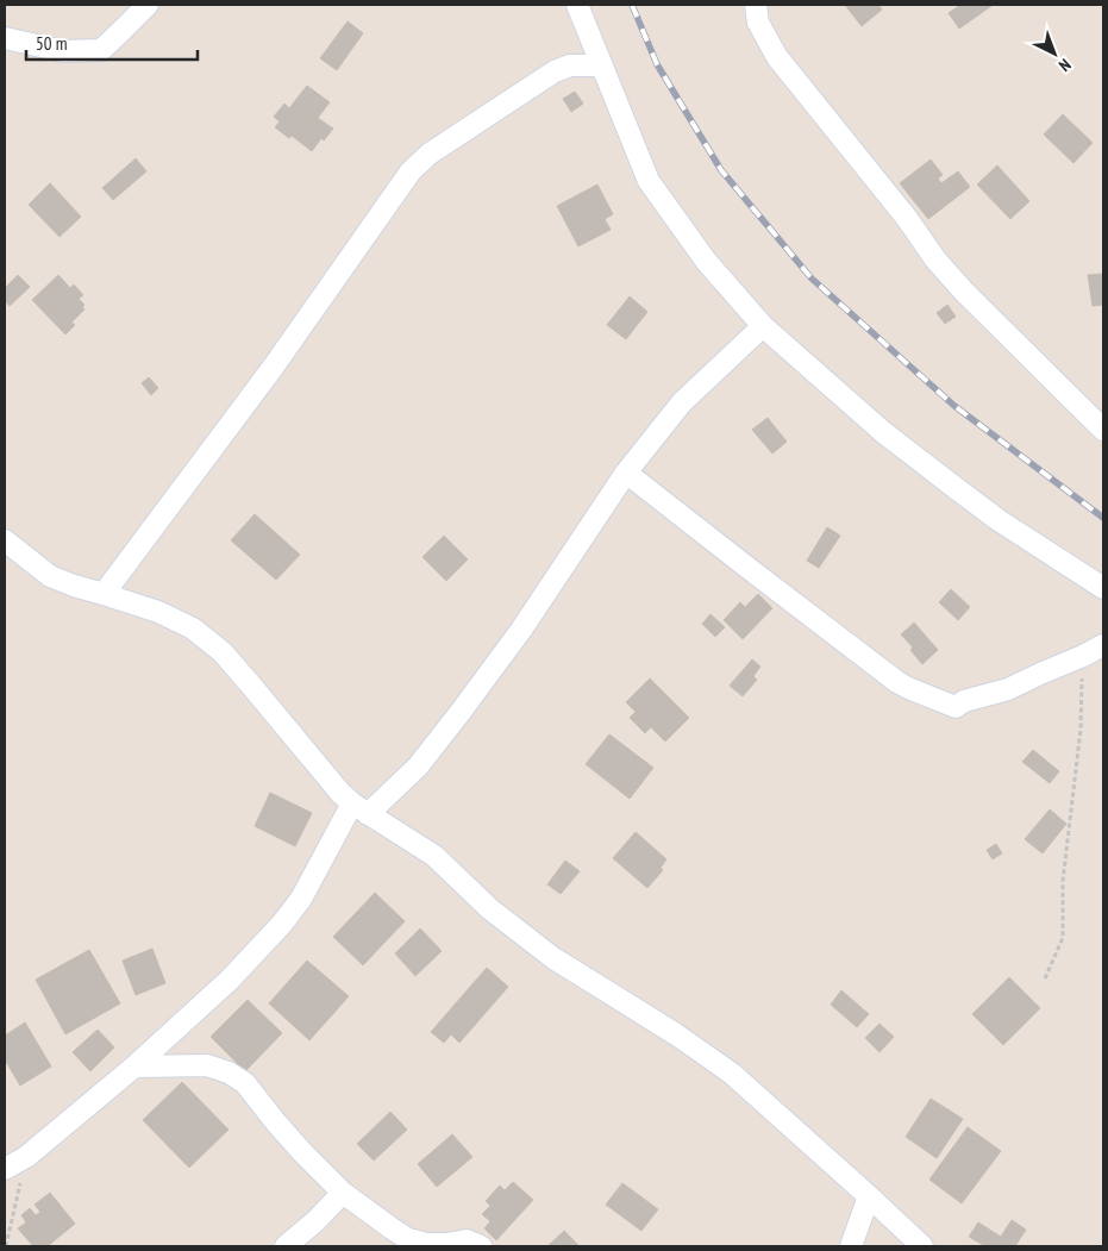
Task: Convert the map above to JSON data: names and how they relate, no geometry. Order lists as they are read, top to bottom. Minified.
{"scale_bar":"50 m","north":"bottom right"}
